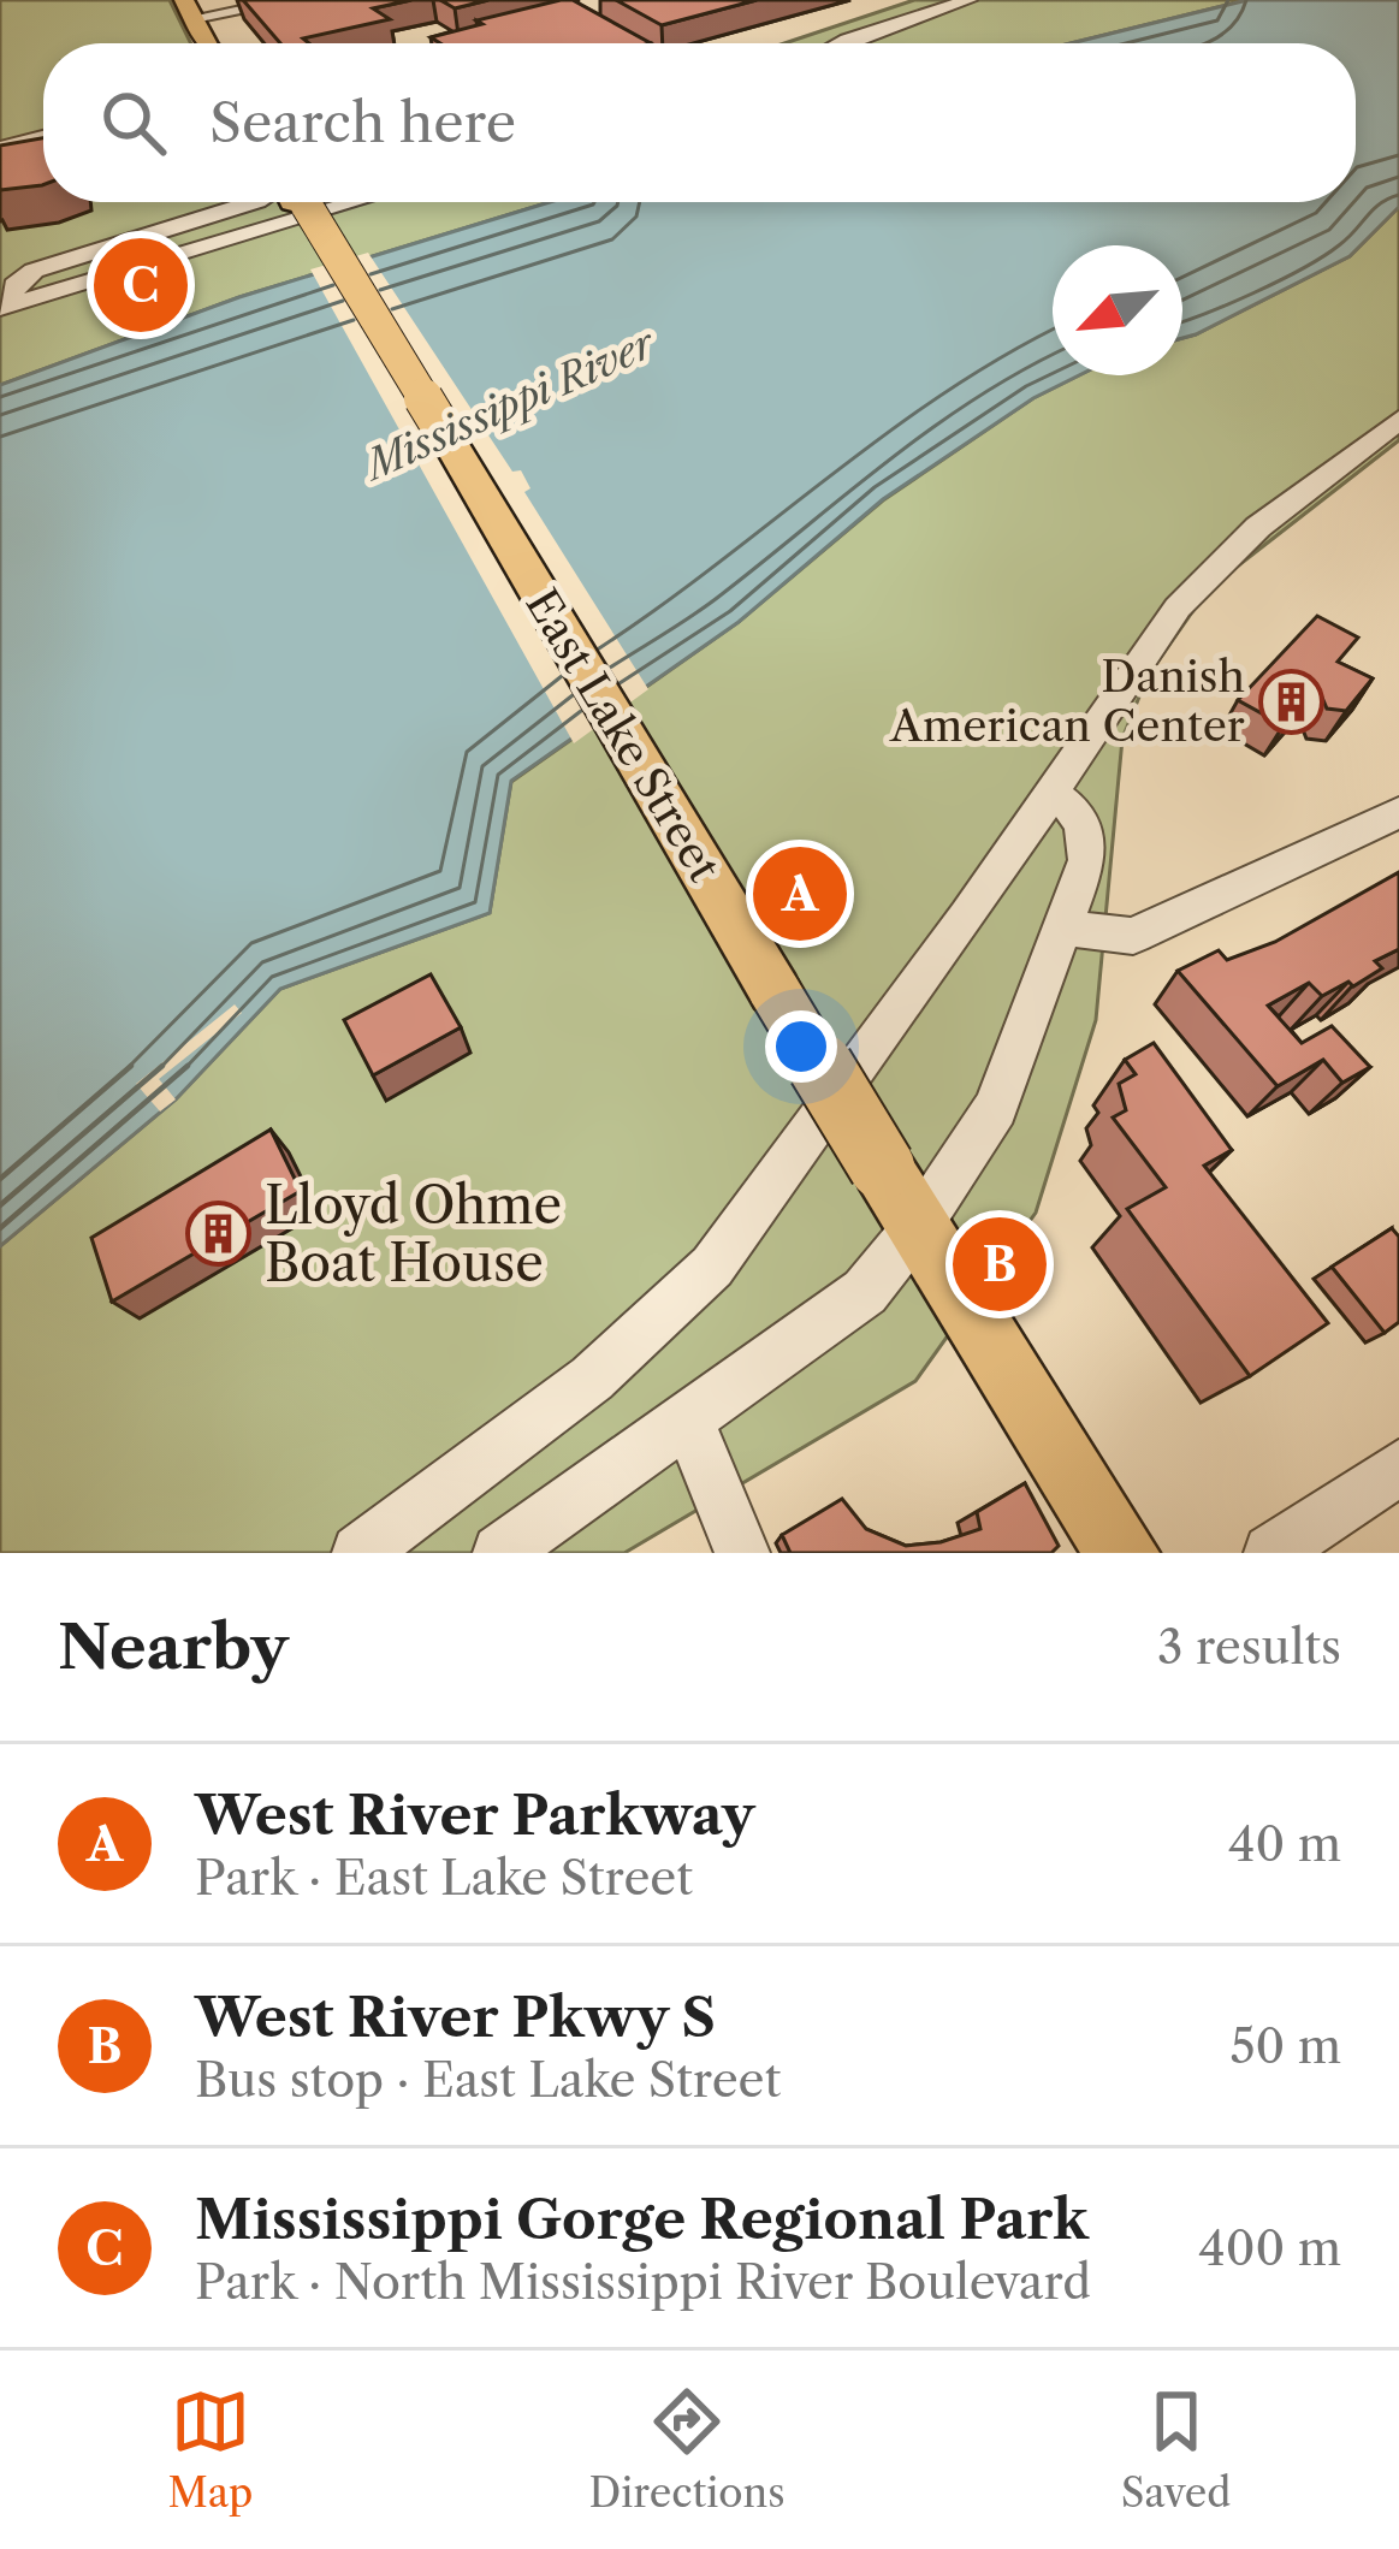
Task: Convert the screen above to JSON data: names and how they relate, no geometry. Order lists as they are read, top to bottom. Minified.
{"streets":{"main road":["East Lake Street"]},"water":["Mississippi River"],"places":{"building":["Danish American Center","Lloyd Ohme Boat House"]},"north":"bottom left","page":{"search":"Search here","pins":["C","A","B"],"heading":["Nearby","3 results"],"list":[{"mark":"A","name":"West River Parkway","note":"Park · East Lake Street","value":"40 m"},{"mark":"B","name":"West River Pkwy S","note":"Bus stop · East Lake Street","value":"50 m"},{"mark":"C","name":"Mississippi Gorge Regional Park","note":"Park · North Mississippi River Boulevard","value":"400 m"}],"nav":["Map","Directions","Saved"]}}
